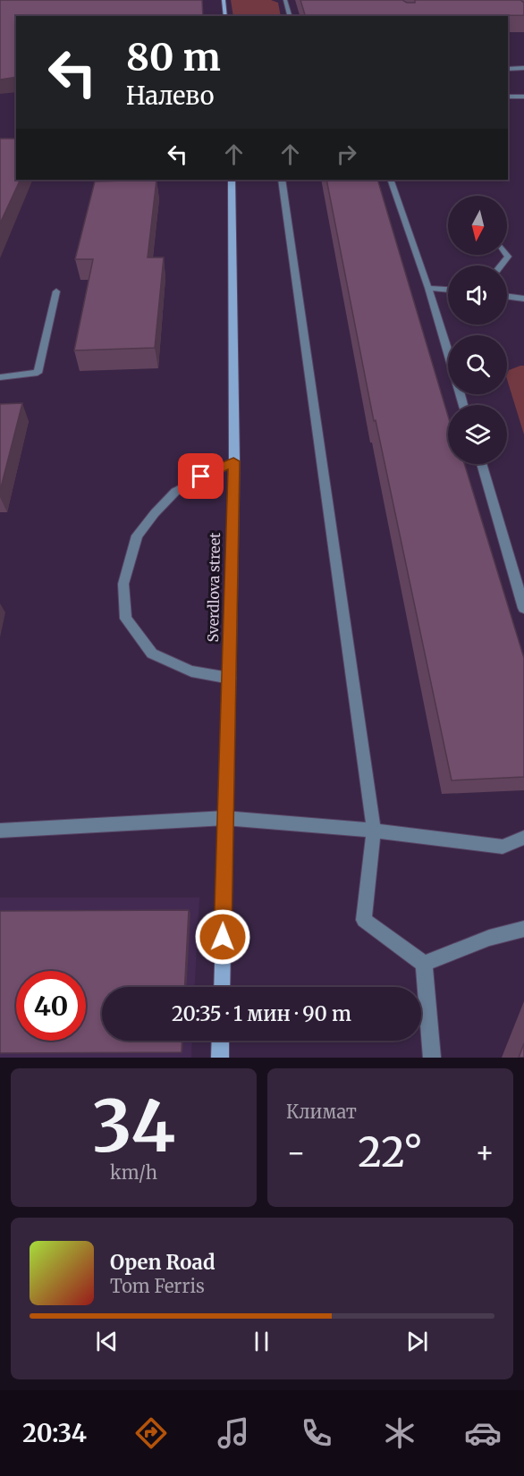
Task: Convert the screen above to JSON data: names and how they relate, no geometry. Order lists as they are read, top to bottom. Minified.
{"streets":{"street":["Sverdlova street"]},"north":"bottom","page":{"turn":["80 m","Налево"],"limit":"40","trip":"20:35 · 1 мин · 90 m","tile":[["34","km/h"],"Климат"],"heat":["−","22°","+"],"song":["Open Road","Tom Ferris"],"tabs":"20:34"}}
